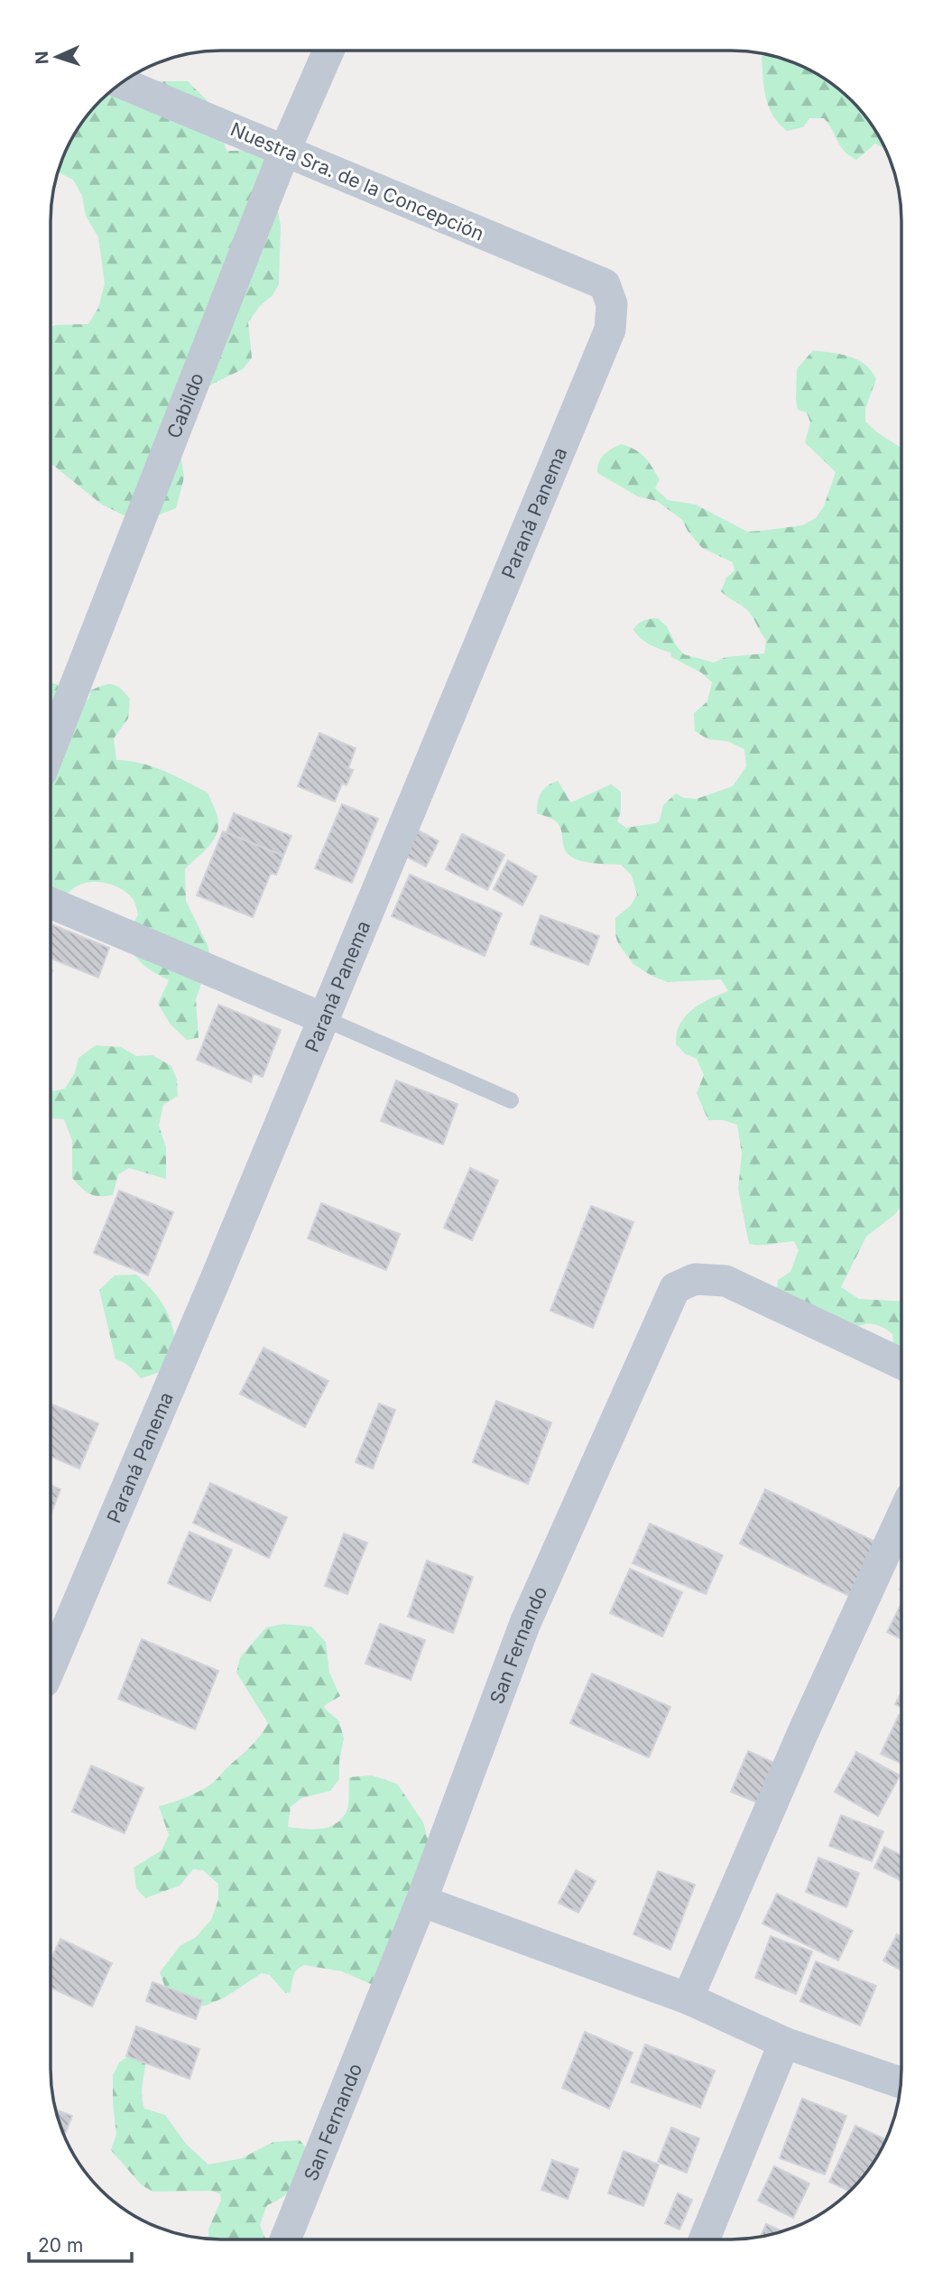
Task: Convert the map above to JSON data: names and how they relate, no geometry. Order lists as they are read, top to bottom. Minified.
{"streets":{"street":["Nuestra Sra. de la Concepción","Cabildo","Paraná Panema","San Fernando"]},"crossings":[["Nuestra Sra. de la Concepción","Cabildo"],["Nuestra Sra. de la Concepción","Paraná Panema"]],"scale_bar":"20 m","north":"left"}
